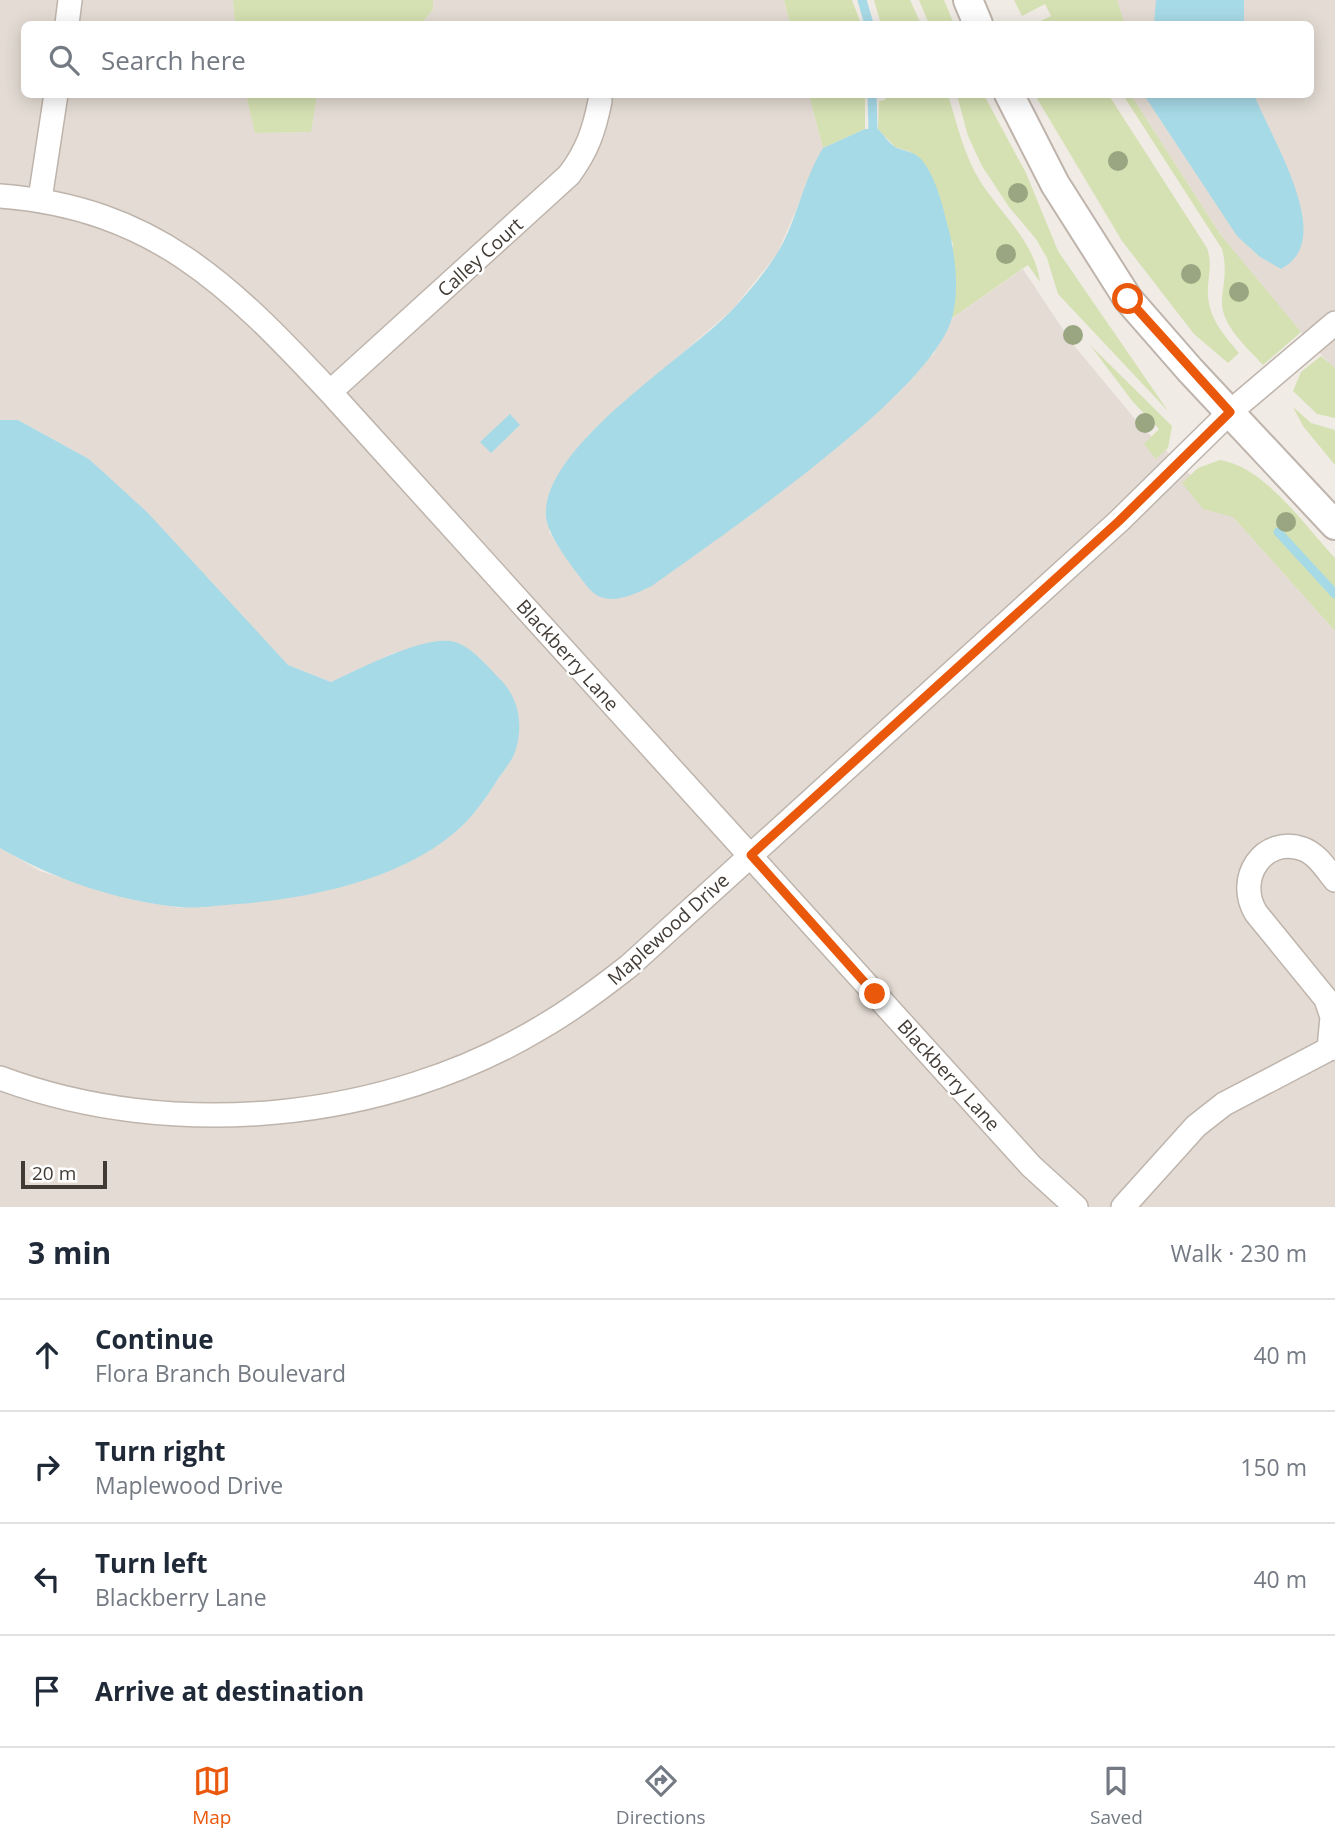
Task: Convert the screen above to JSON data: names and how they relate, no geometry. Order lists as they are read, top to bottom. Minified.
{"streets":{"street":["Calley Court","Blackberry Lane","Maplewood Drive"]},"crossings":[["Calley Court","Blackberry Lane"],["Blackberry Lane","Maplewood Drive"]],"scale_bar":"20 m","page":{"search":"Search here","scale":"20 m","heading":["3 min","Walk · 230 m"],"list":[["Continue","Flora Branch Boulevard","40 m"],["Turn right","Maplewood Drive","150 m"],["Turn left","Blackberry Lane","40 m"],"Arrive at destination"],"nav":["Map","Directions","Saved"]}}
